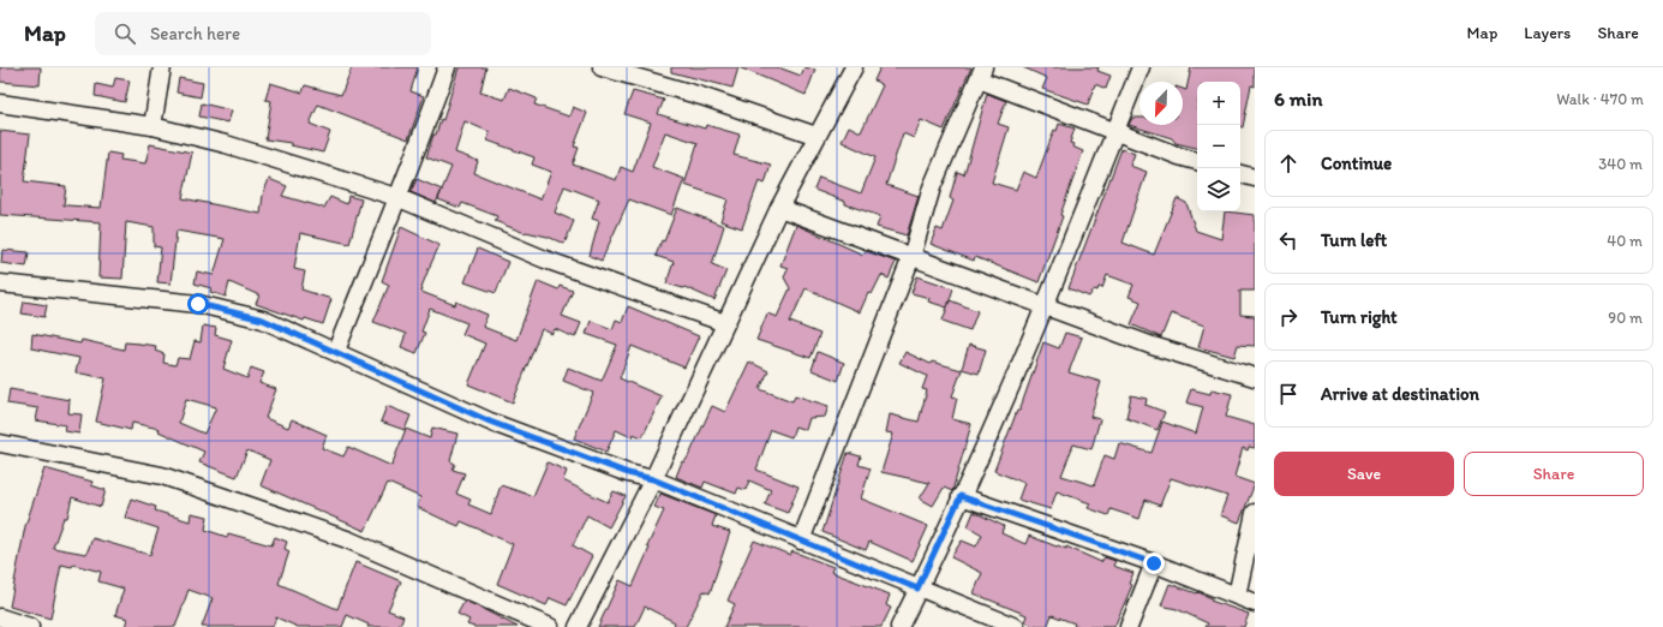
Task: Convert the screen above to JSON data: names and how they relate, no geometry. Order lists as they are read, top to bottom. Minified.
{"north":"bottom left","page":{"header":"Map","search":"Search here","nav":["Map","Layers","Share"],"heading":["6 min","Walk · 470 m"],"map_buttons":["+","−"],"list":[["Continue","340 m"],["Turn left","40 m"],["Turn right","90 m"],"Arrive at destination"],"buttons":["Save","Share"]}}
